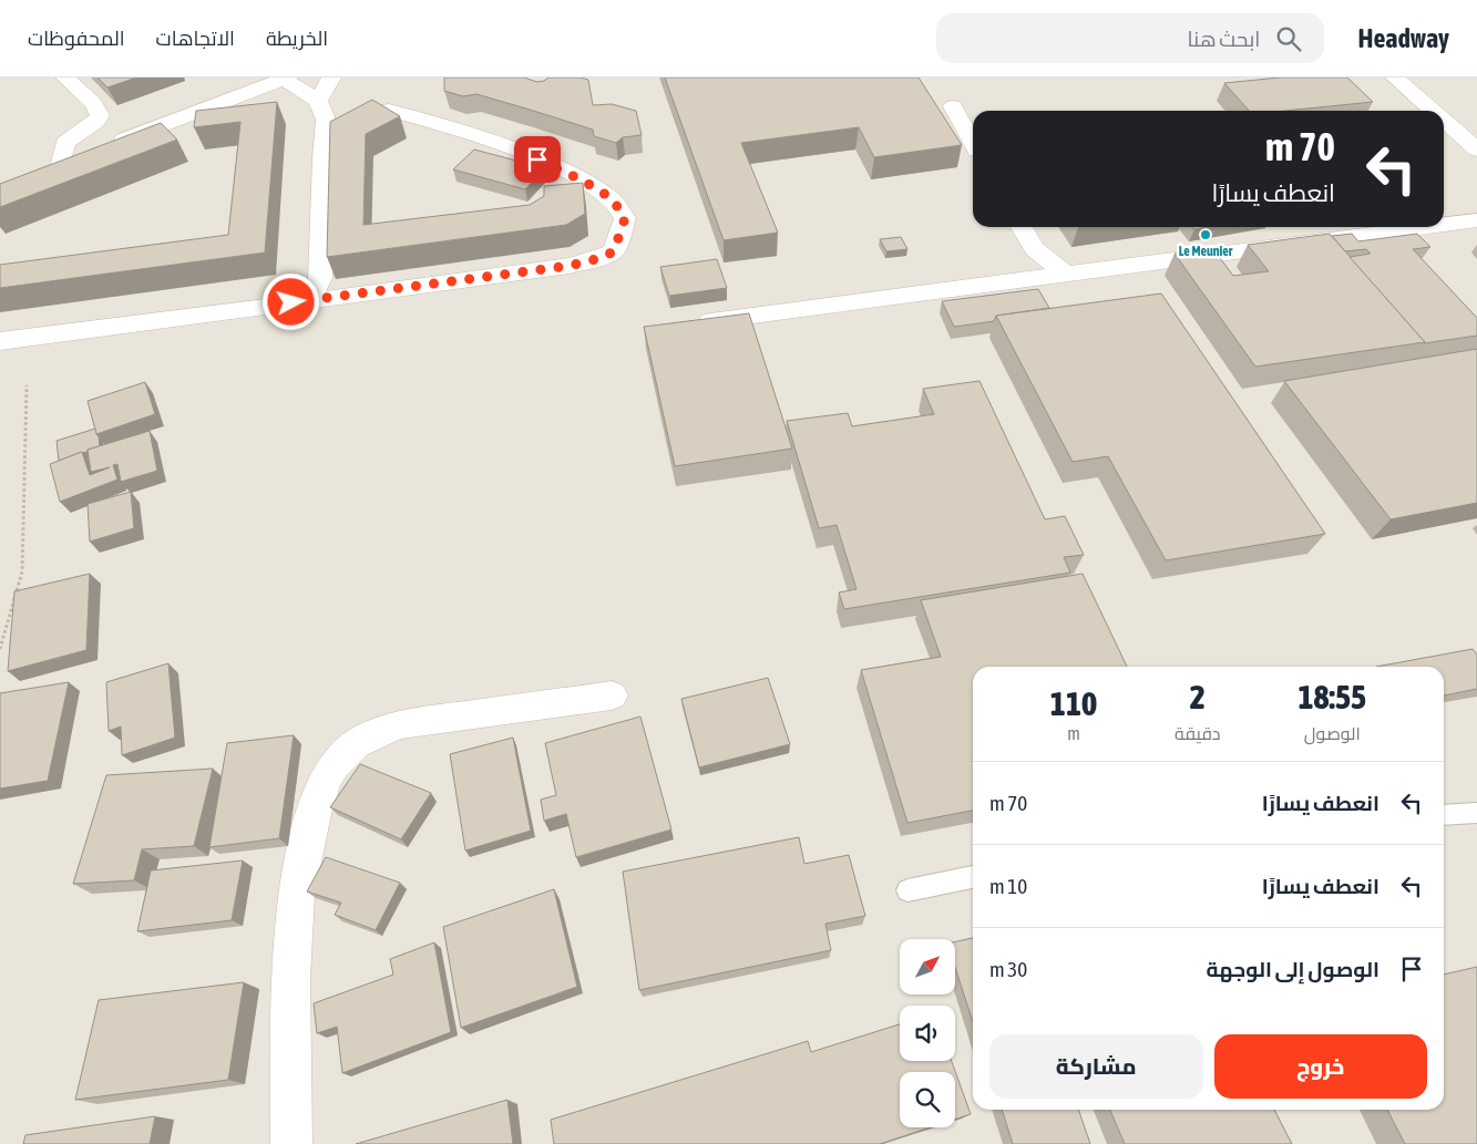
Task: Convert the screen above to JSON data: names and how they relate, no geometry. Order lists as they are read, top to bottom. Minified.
{"places":["Le Meunier"],"north":"top right","page":{"header":"Headway","search":"ابحث هنا","nav":["الخريطة","الاتجاهات","المحفوظات"],"turn":["70 m","انعطف يسارًا"],"eta":["18:55","الوصول","2","دقيقة","110","m"],"list":[{"name":"انعطف يسارًا","value":"70 m"},{"name":"انعطف يسارًا","value":"10 m"},{"name":"الوصول إلى الوجهة","value":"30 m"}],"buttons":["خروج","مشاركة"]}}
